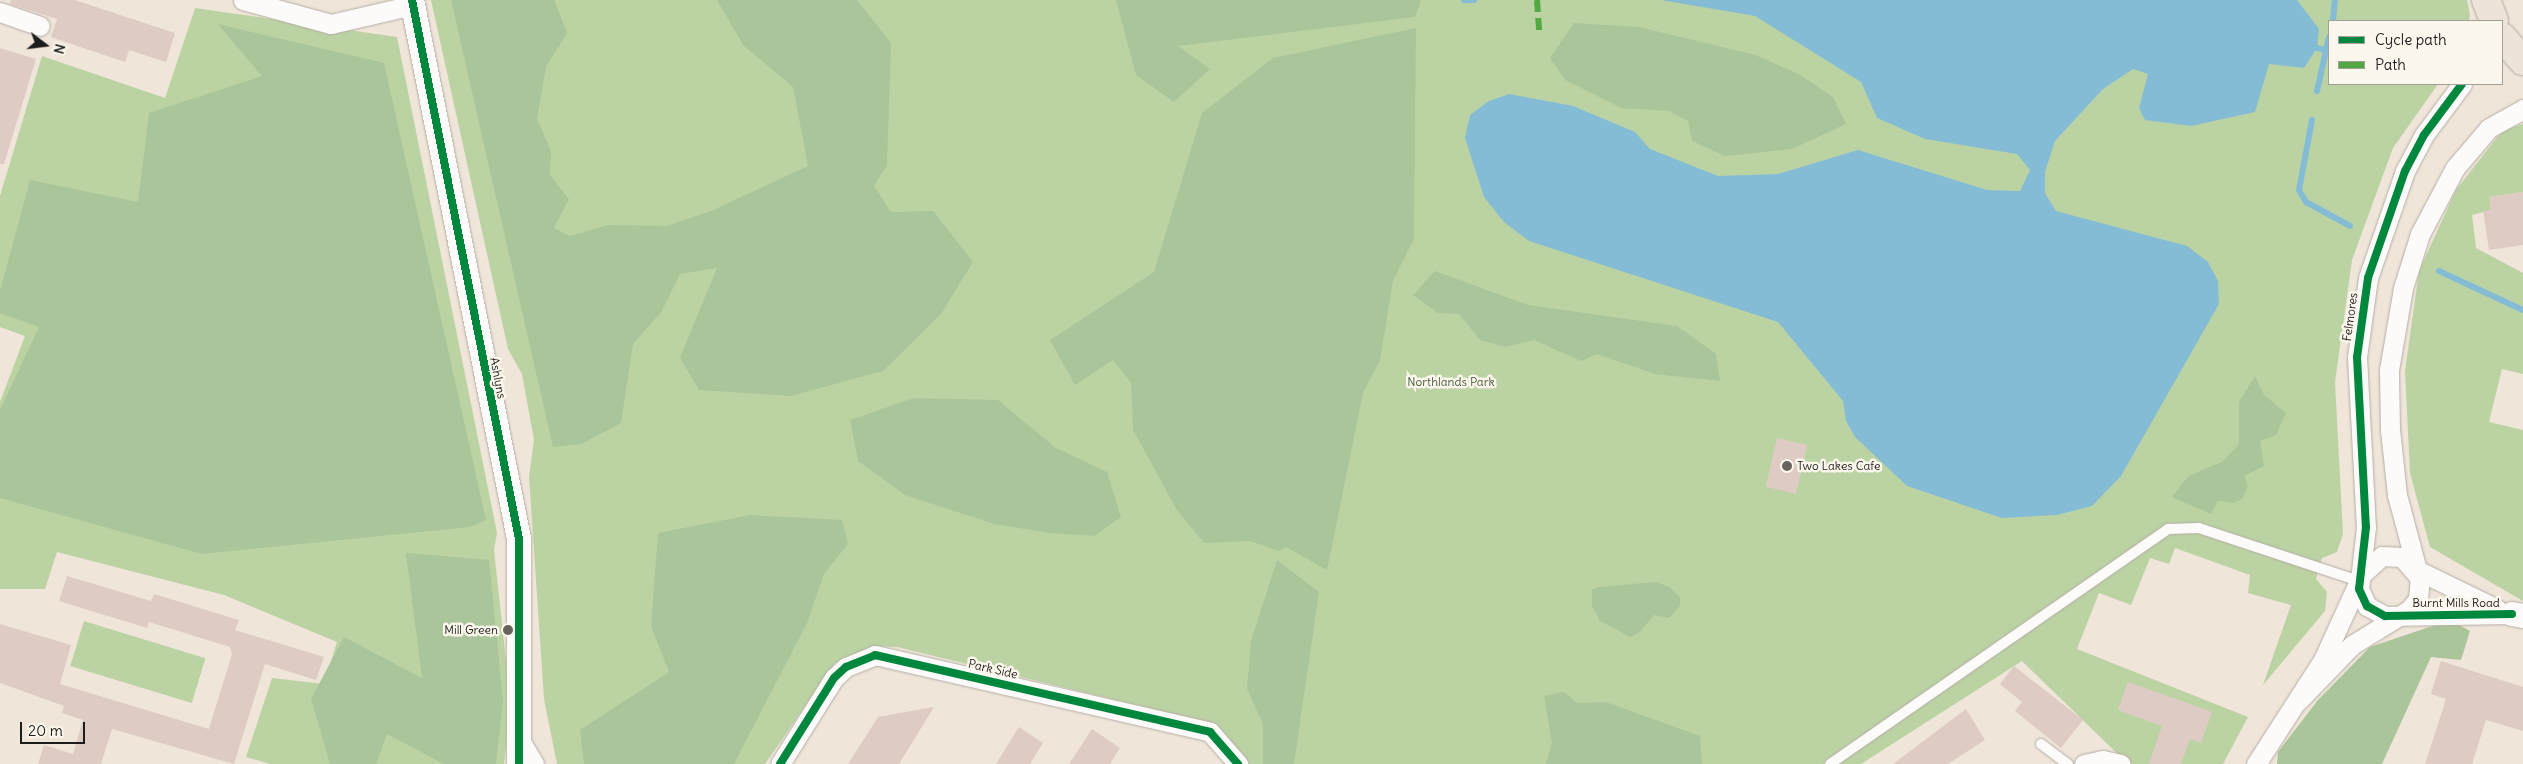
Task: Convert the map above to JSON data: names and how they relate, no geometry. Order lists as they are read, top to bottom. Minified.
{"streets":{"street":["Felmores","Ashlyns","Burnt Mills Road","Park Side"]},"crossings":[["Felmores","Burnt Mills Road"]],"parks":["Northlands Park"],"places":["Two Lakes Cafe","Mill Green"],"legend":["Cycle path","Path"],"scale_bar":"20 m","north":"right"}
